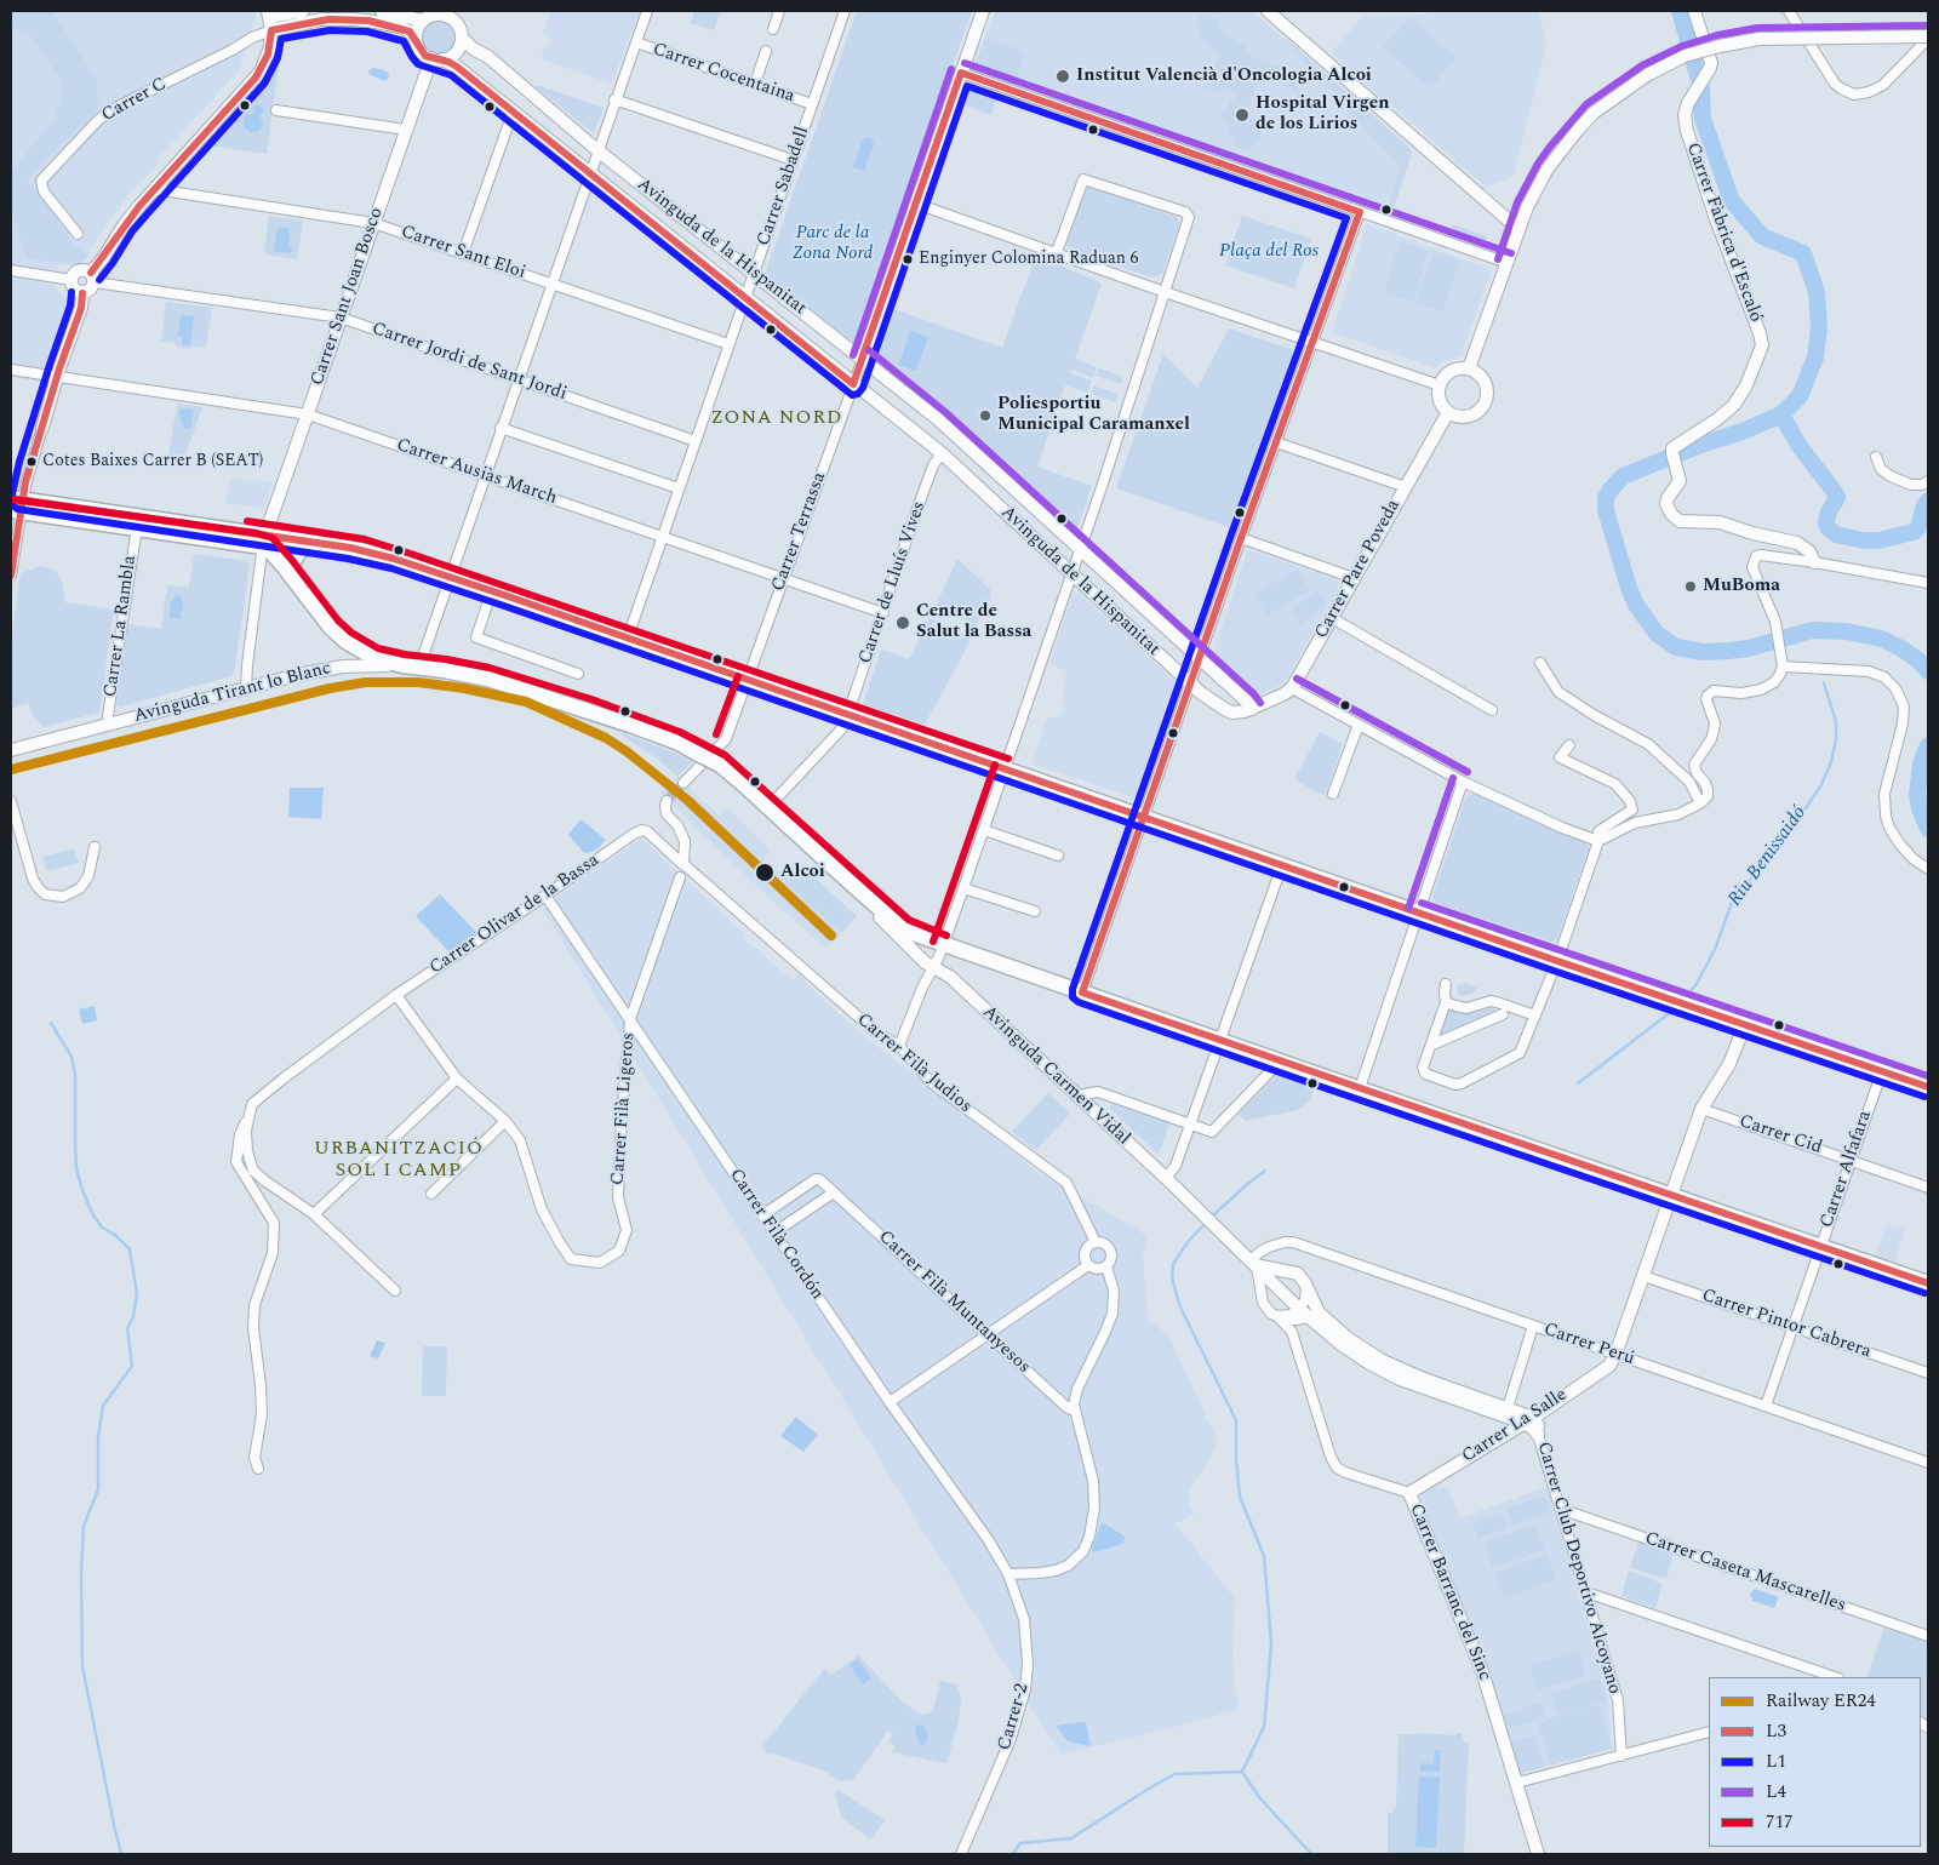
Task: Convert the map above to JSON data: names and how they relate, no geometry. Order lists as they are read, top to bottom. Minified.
{"streets":{"main road":["Avinguda Tirant lo Blanc"],"street":["Carrer Cocentaina","Carrer C","Carrer Sabadell","Carrer Fàbrica d'Escaló","Avinguda de la Hispanitat","Carrer Sant Eloi","Carrer Sant Joan Bosco","Carrer Jordi de Sant Jordi","Carrer Ausiàs March","Carrer Terrassa","Carrer Pare Poveda","Carrer de Lluís Vives","Carrer La Rambla","Carrer Olivar de la Bassa","Carrer Filà Judios","Avinguda Carmen Vidal","Carrer Filà Ligeros","Carrer Cid","Carrer Alfafara","Carrer Filà Cordón","Carrer Filà Muntanyesos","Carrer Pintor Cabrera","Carrer Perú","Carrer La Salle","Carrer Club Deportivo Alcoyano","Carrer Caseta Mascarelles","Carrer Barranc del Sinc","Carrer-2"]},"crossings":[["Carrer Cocentaina","Carrer Sabadell"],["Carrer Sabadell","Avinguda de la Hispanitat"],["Carrer Sabadell","Carrer Sant Eloi"],["Carrer Sabadell","Carrer Jordi de Sant Jordi"],["Carrer Sabadell","Carrer Ausiàs March"],["Avinguda de la Hispanitat","Carrer Sant Joan Bosco"],["Avinguda de la Hispanitat","Carrer Terrassa"],["Avinguda de la Hispanitat","Carrer de Lluís Vives"],["Carrer Sant Eloi","Carrer Sant Joan Bosco"],["Carrer Sant Joan Bosco","Carrer Jordi de Sant Jordi"],["Carrer Sant Joan Bosco","Carrer Ausiàs March"],["Carrer Ausiàs March","Carrer Terrassa"],["Carrer Ausiàs March","Carrer de Lluís Vives"],["Carrer de Lluís Vives","Avinguda Tirant lo Blanc"],["Carrer La Rambla","Avinguda Tirant lo Blanc"],["Avinguda Tirant lo Blanc","Avinguda Carmen Vidal"],["Avinguda Tirant lo Blanc","Carrer Alfafara"],["Carrer Olivar de la Bassa","Carrer Filà Judios"],["Carrer Olivar de la Bassa","Carrer Filà Cordón"],["Carrer Filà Judios","Carrer Filà Ligeros"],["Avinguda Carmen Vidal","Carrer Perú"],["Avinguda Carmen Vidal","Carrer La Salle"],["Carrer Filà Ligeros","Carrer Filà Cordón"],["Carrer Cid","Carrer Alfafara"],["Carrer Alfafara","Carrer Pintor Cabrera"],["Carrer Alfafara","Carrer Perú"],["Carrer Filà Cordón","Carrer Filà Muntanyesos"],["Carrer Filà Cordón","Carrer-2"],["Carrer Perú","Carrer La Salle"],["Carrer La Salle","Carrer Barranc del Sinc"],["Carrer Club Deportivo Alcoyano","Carrer Caseta Mascarelles"]],"districts":["ZONA NORD","URBANITZACIÓ SOL I CAMP"],"water":["Riu Benissaidó"],"parks":["Parc de la Zona Nord","Plaça del Ros"],"places":["Institut Valencià d'Oncologia Alcoi","Hospital Virgen de los Lirios","Enginyer Colomina Raduan 6","Poliesportiu Municipal Caramanxel","Cotes Baixes Carrer B (SEAT)","MuBoma","Centre de Salut la Bassa","Alcoi"],"lines":["transit line L3","transit line L4","transit line L1","transit line 717","rail line ER24"],"legend":["Railway ER24","L3","L1","L4","717"]}
